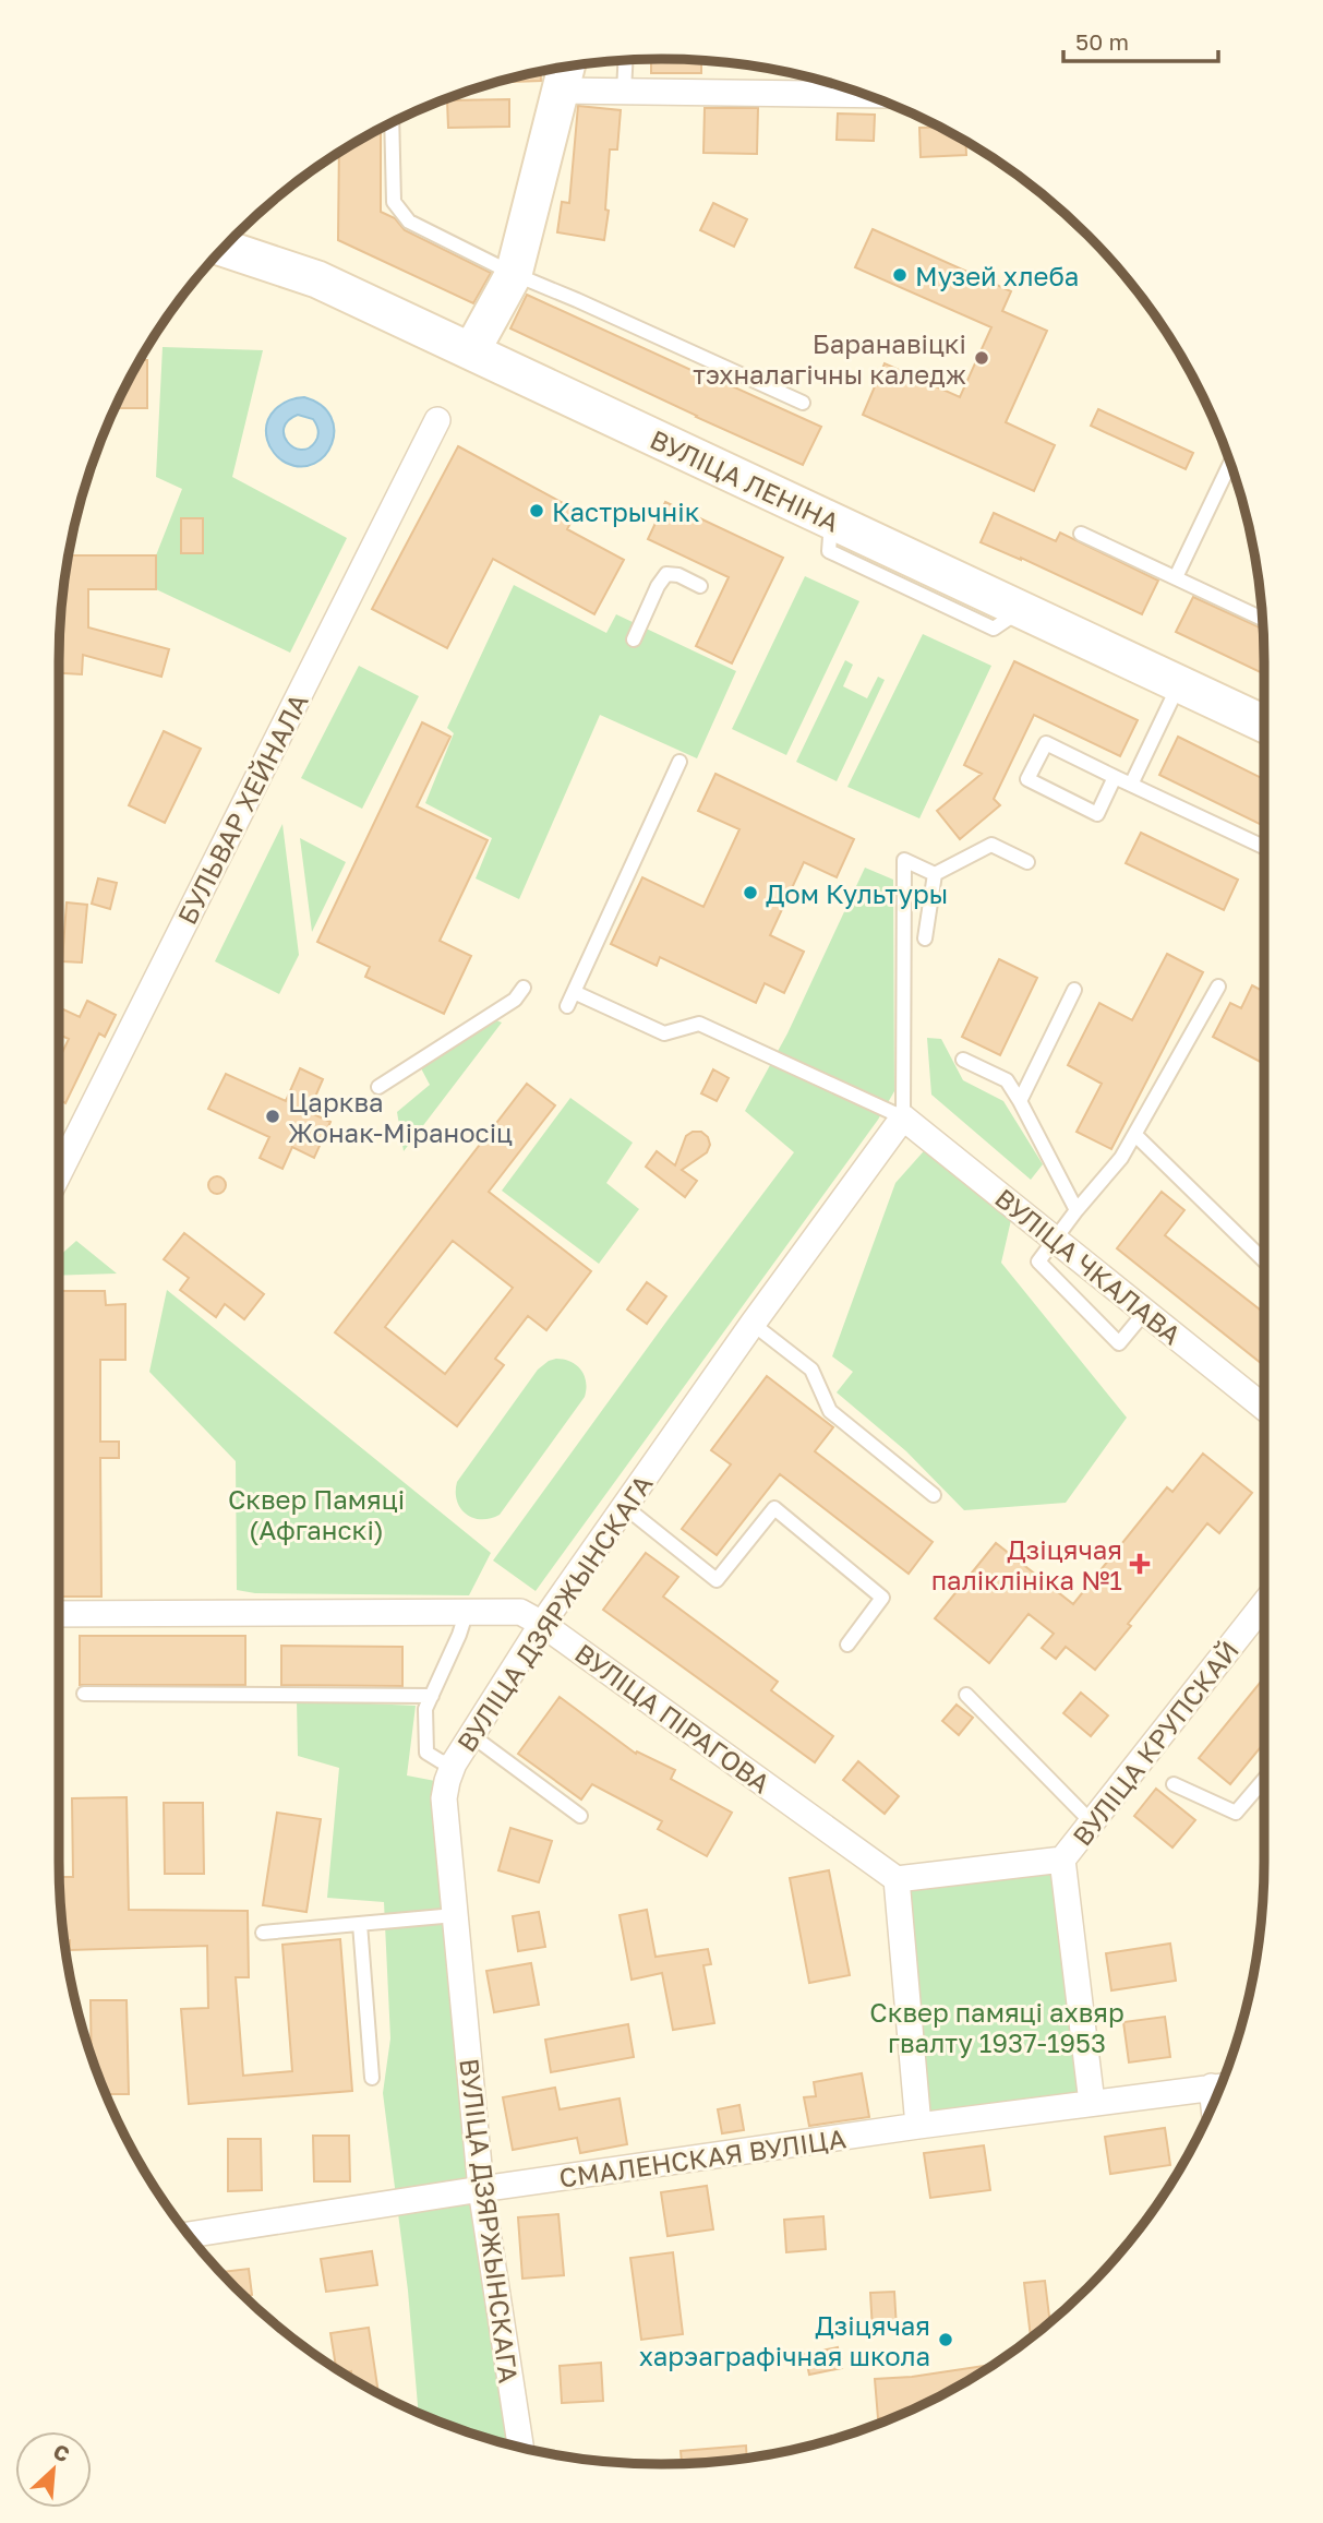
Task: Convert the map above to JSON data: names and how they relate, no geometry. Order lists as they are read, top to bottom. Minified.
{"streets":{"main road":["ВУЛІЦА ЛЕНІНА"],"street":["БУЛЬВАР ХЕЙНАЛА","ВУЛІЦА ЧКАЛАВА","ВУЛІЦА ДЗЯРЖЫНСКАГА","ВУЛІЦА ПІРАГОВА","ВУЛІЦА КРУПСКАЙ","СМАЛЕНСКАЯ ВУЛІЦА"]},"crossings":[["ВУЛІЦА ЧКАЛАВА","ВУЛІЦА ДЗЯРЖЫНСКАГА"],["ВУЛІЦА ДЗЯРЖЫНСКАГА","ВУЛІЦА ПІРАГОВА"],["ВУЛІЦА ДЗЯРЖЫНСКАГА","СМАЛЕНСКАЯ ВУЛІЦА"],["ВУЛІЦА ПІРАГОВА","ВУЛІЦА КРУПСКАЙ"],["ВУЛІЦА КРУПСКАЙ","СМАЛЕНСКАЯ ВУЛІЦА"]],"parks":["Сквер Памяці (Афганскі)","Сквер памяці ахвяр гвалту 1937-1953"],"places":{"other":["Музей хлеба","Баранавіцкі тэхналагічны каледж","Кастрычнік","Дом Культуры","Царква Жонак-Міраносіц","Дзіцячая харэаграфічная школа"],"health":["Дзіцячая паліклініка №1"]},"scale_bar":"50 m","north":"top right"}
